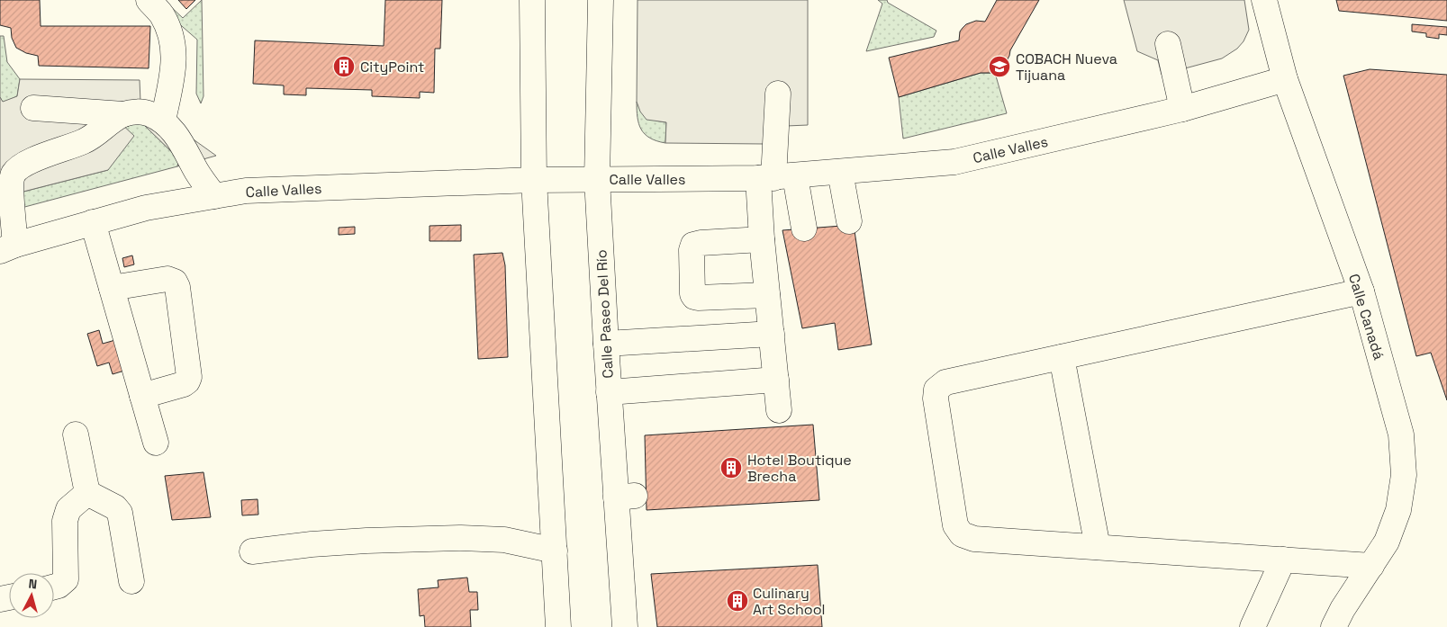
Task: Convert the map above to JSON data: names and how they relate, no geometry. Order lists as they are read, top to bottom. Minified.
{"streets":{"street":["Calle Valles","Calle Paseo Del Río","Calle Canadá"]},"crossings":[["Calle Valles","Calle Paseo Del Río"],["Calle Valles","Calle Canadá"]],"places":{"building":["CityPoint","Hotel Boutique Brecha","Culinary Art School"],"school or university":["COBACH Nueva Tijuana"]},"north":"top"}
